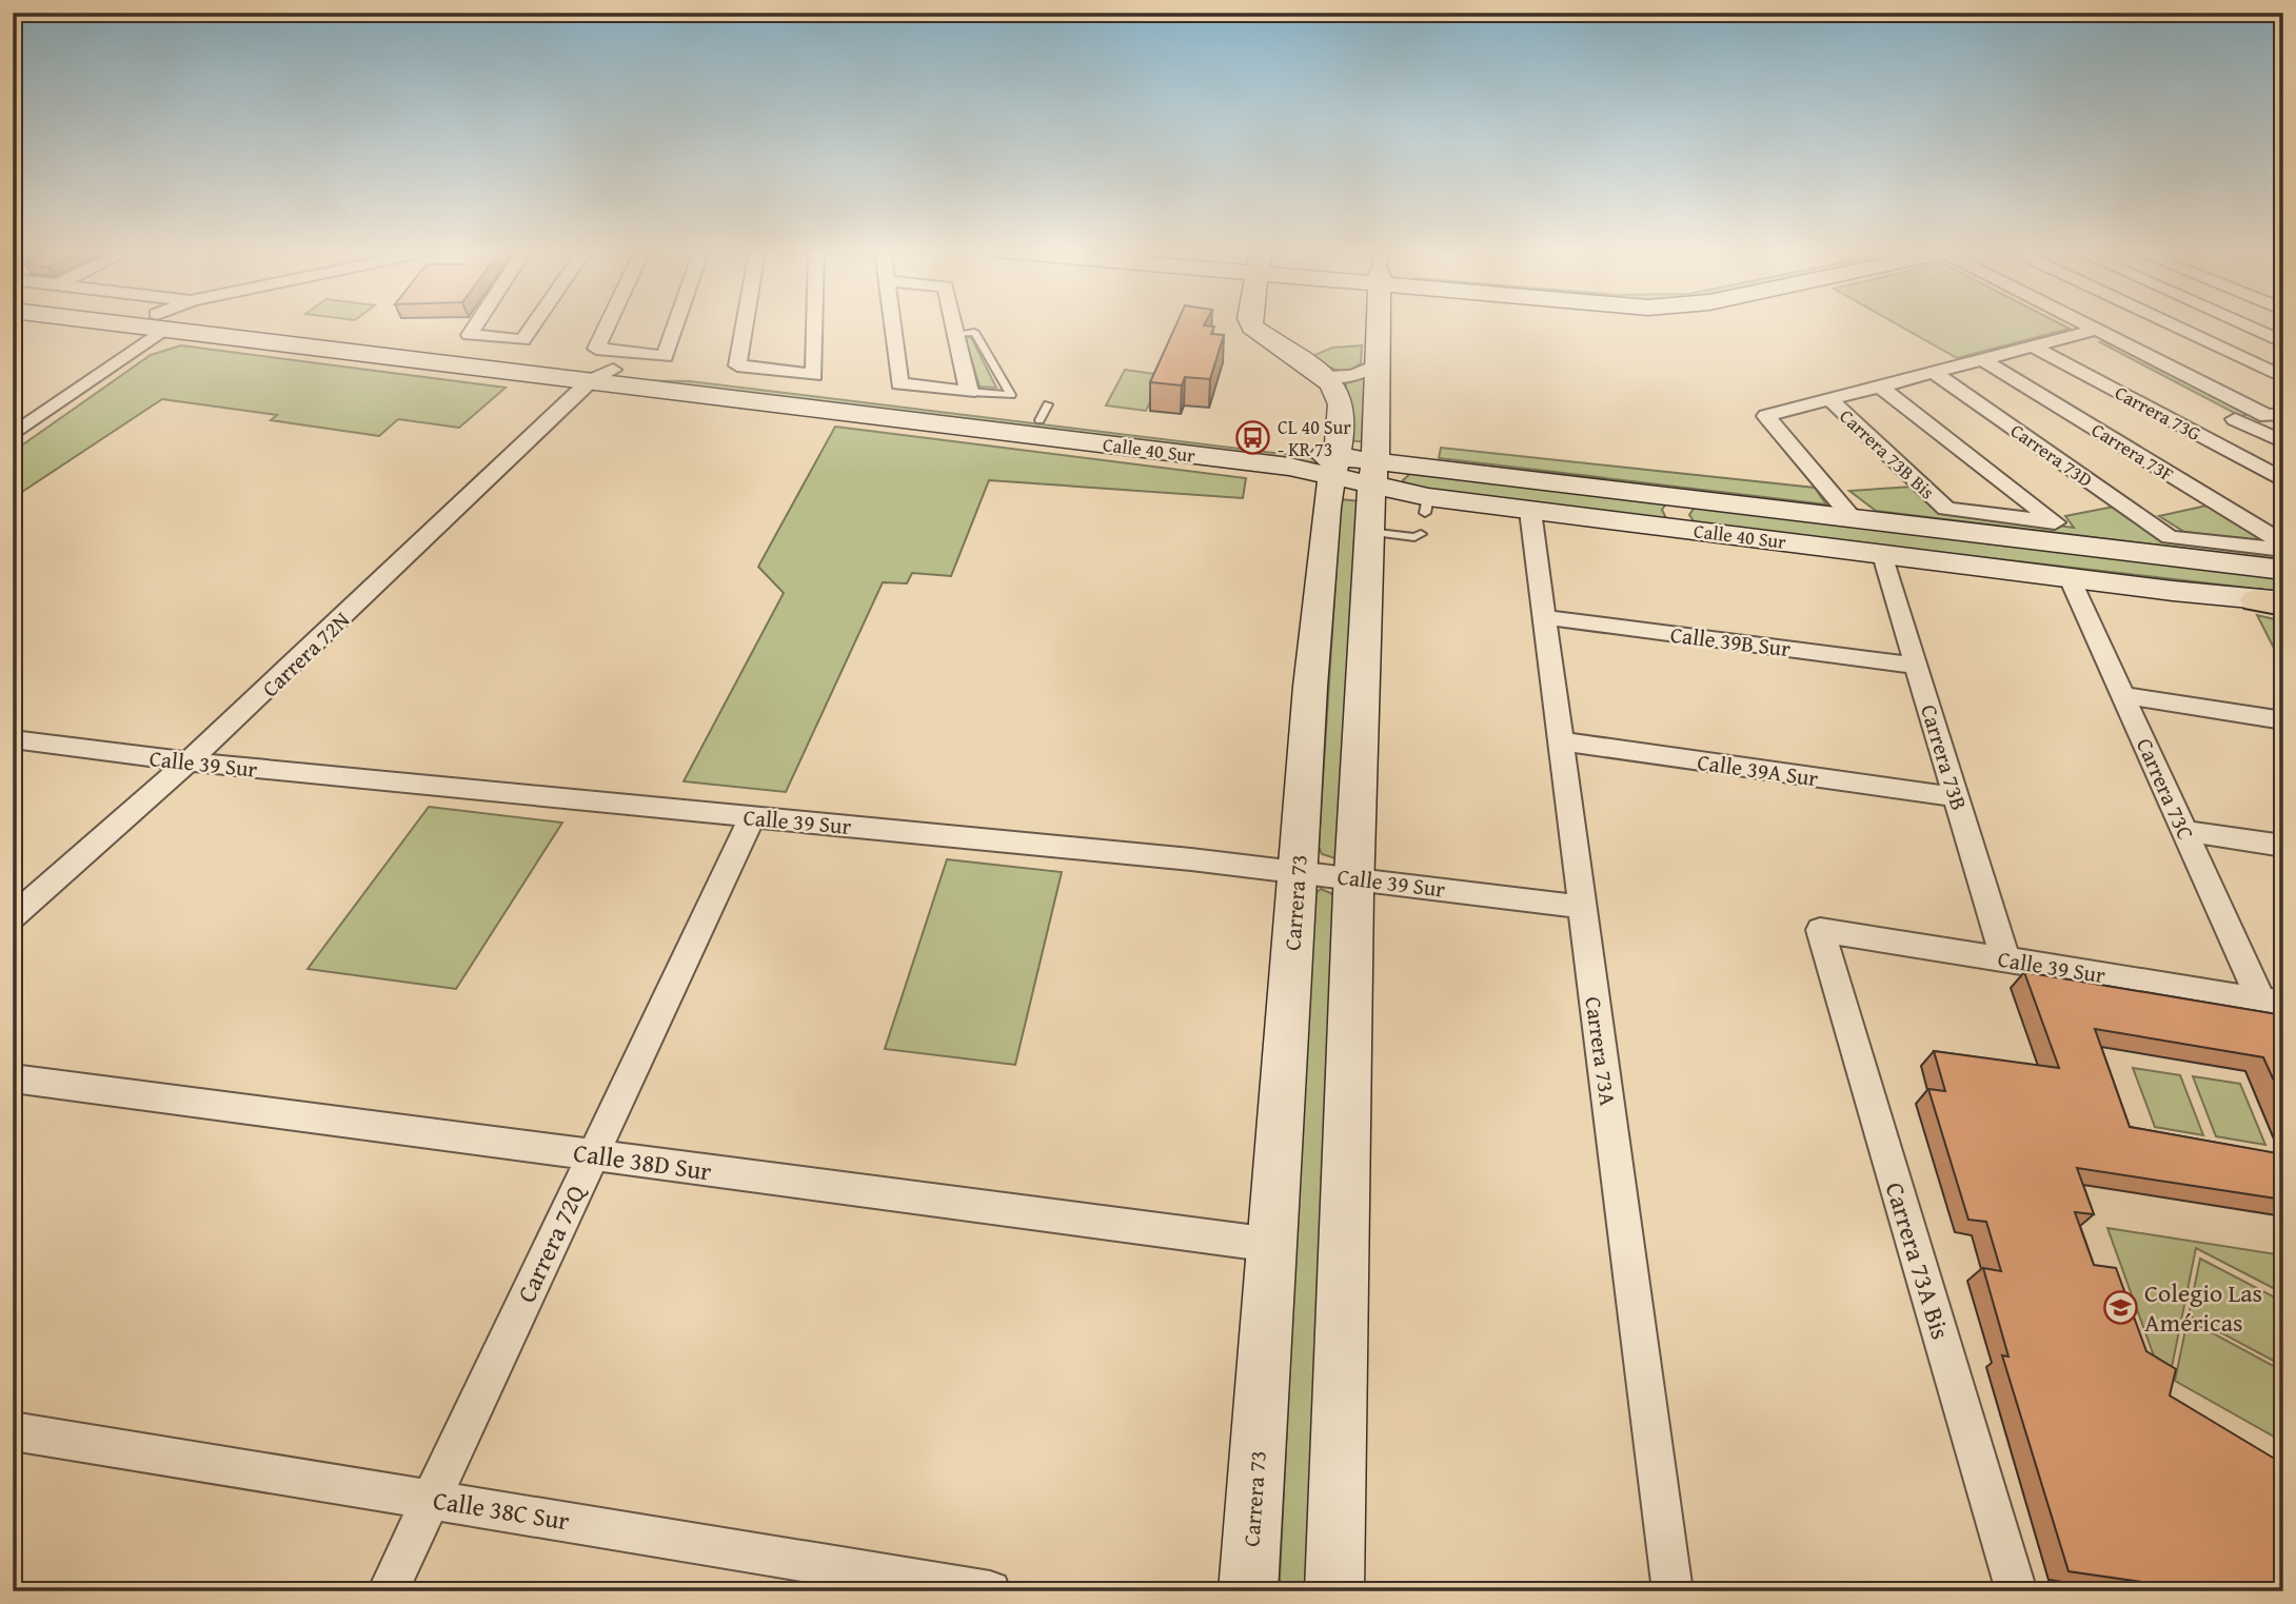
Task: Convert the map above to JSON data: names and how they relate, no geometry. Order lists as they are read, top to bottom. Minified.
{"streets":{"street":["Carrera 73G","Calle 40 Sur","Carrera 73F","Carrera 73B Bis","Carrera 73D","Calle 39B Sur","Carrera 72N","Carrera 73B","Calle 39 Sur","Calle 39A Sur","Carrera 73C","Carrera 73","Carrera 73A","Calle 38D Sur","Carrera 72Q","Carrera 73A Bis","Calle 38C Sur"]},"crossings":[["Calle 40 Sur","Carrera 72N"],["Calle 40 Sur","Carrera 73B"],["Calle 40 Sur","Carrera 73C"],["Calle 40 Sur","Carrera 73"],["Calle 40 Sur","Carrera 73A"],["Calle 39B Sur","Carrera 73B"],["Calle 39B Sur","Carrera 73A"],["Carrera 72N","Calle 39 Sur"],["Carrera 73B","Calle 39 Sur"],["Carrera 73B","Calle 39A Sur"],["Calle 39 Sur","Carrera 73C"],["Calle 39 Sur","Carrera 73"],["Calle 39 Sur","Carrera 73A"],["Calle 39 Sur","Carrera 72Q"],["Calle 39 Sur","Carrera 73A Bis"],["Calle 39A Sur","Carrera 73A"],["Carrera 73","Calle 38D Sur"],["Calle 38D Sur","Carrera 72Q"],["Carrera 72Q","Calle 38C Sur"]],"places":{"bus stop":["CL 40 Sur - KR 73"],"school or university":["Colegio Las Américas"]}}
